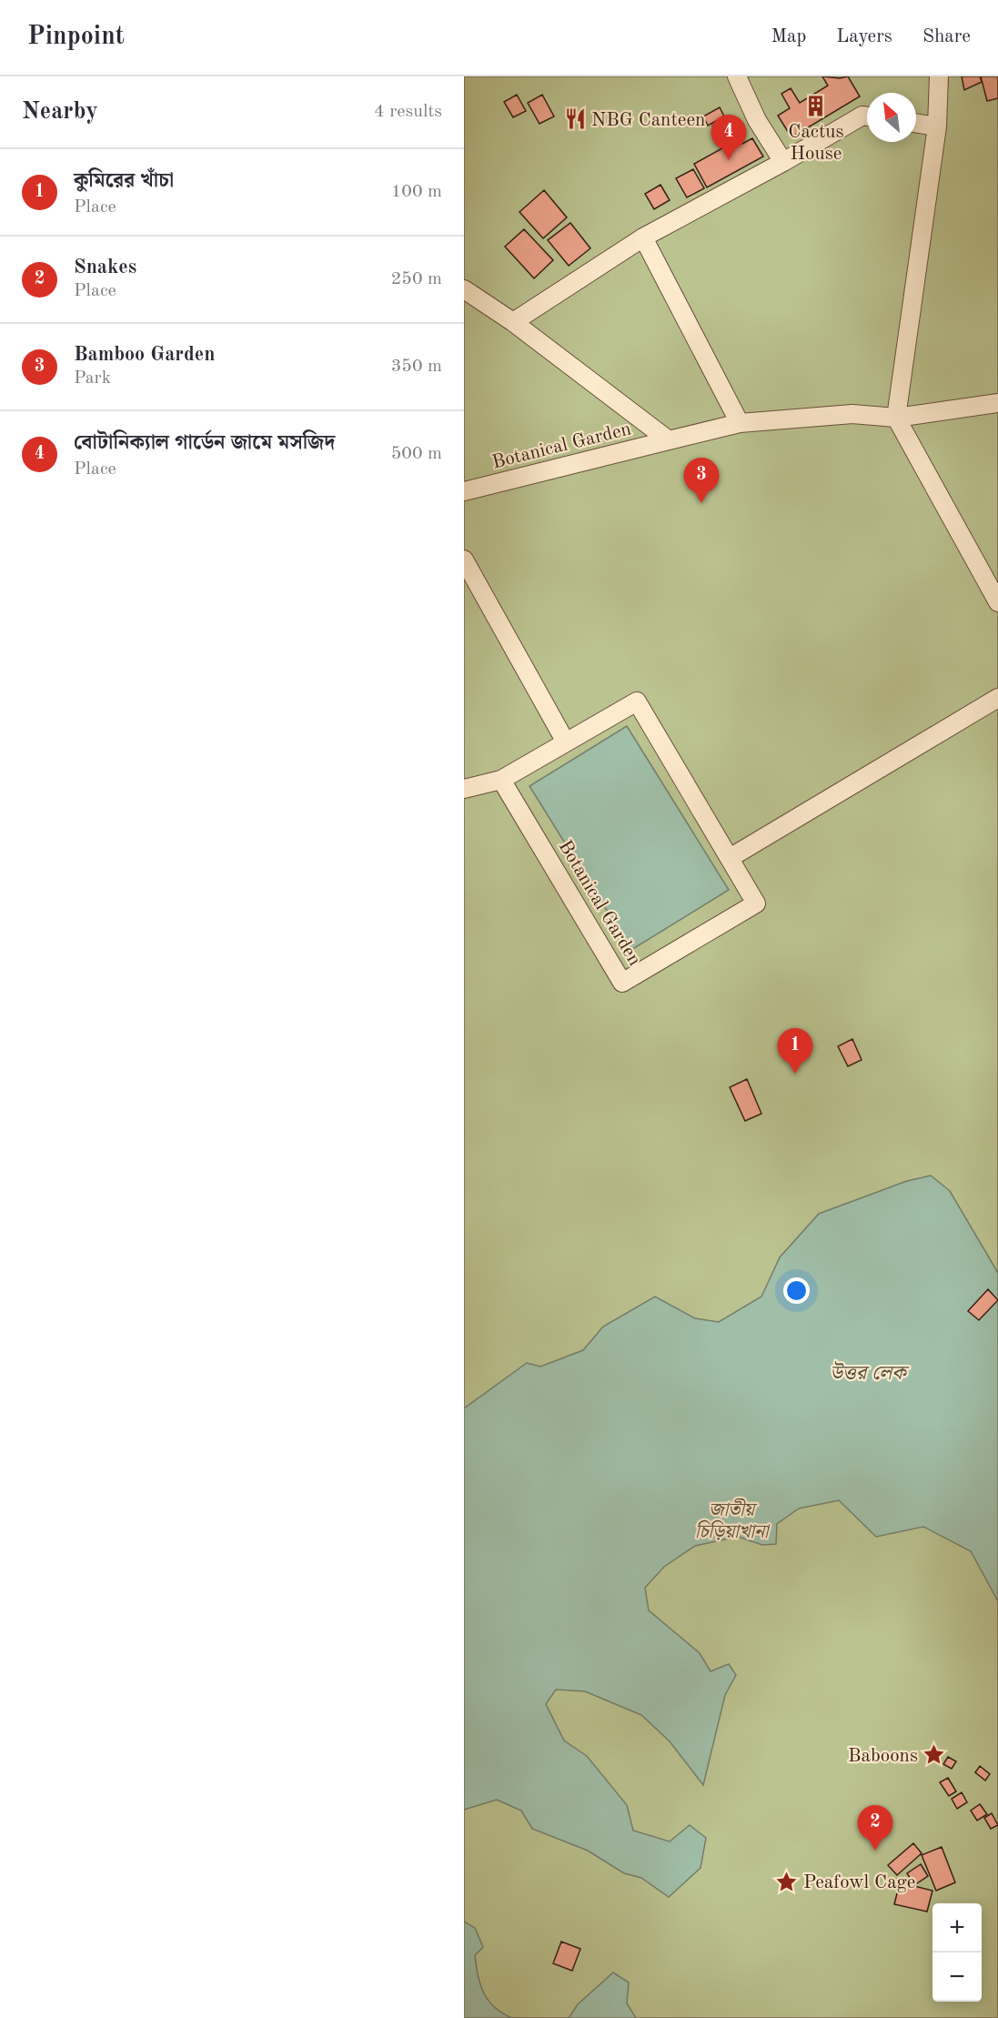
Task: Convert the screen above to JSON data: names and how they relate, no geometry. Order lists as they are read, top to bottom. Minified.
{"streets":{"street":["Botanical Garden"]},"water":["উত্তর লেক"],"parks":["জাতীয় চিড়িয়াখানা"],"places":{"building":["Cactus House"],"restaurant":["NBG Canteen"],"place":["Baboons","Peafowl Cage"]},"north":"top left","page":{"header":"Pinpoint","nav":["Map","Layers","Share"],"heading":["Nearby","4 results"],"pins":["4","3","1","2"],"list":[{"mark":"1","name":"কুমিরের খাঁচা","note":"Place","value":"100 m"},{"mark":"2","name":"Snakes","note":"Place","value":"250 m"},{"mark":"3","name":"Bamboo Garden","note":"Park","value":"350 m"},{"mark":"4","name":"বোটানিক্যাল গার্ডেন জামে মসজিদ","note":"Place","value":"500 m"}],"map_buttons":["+","−"]}}
